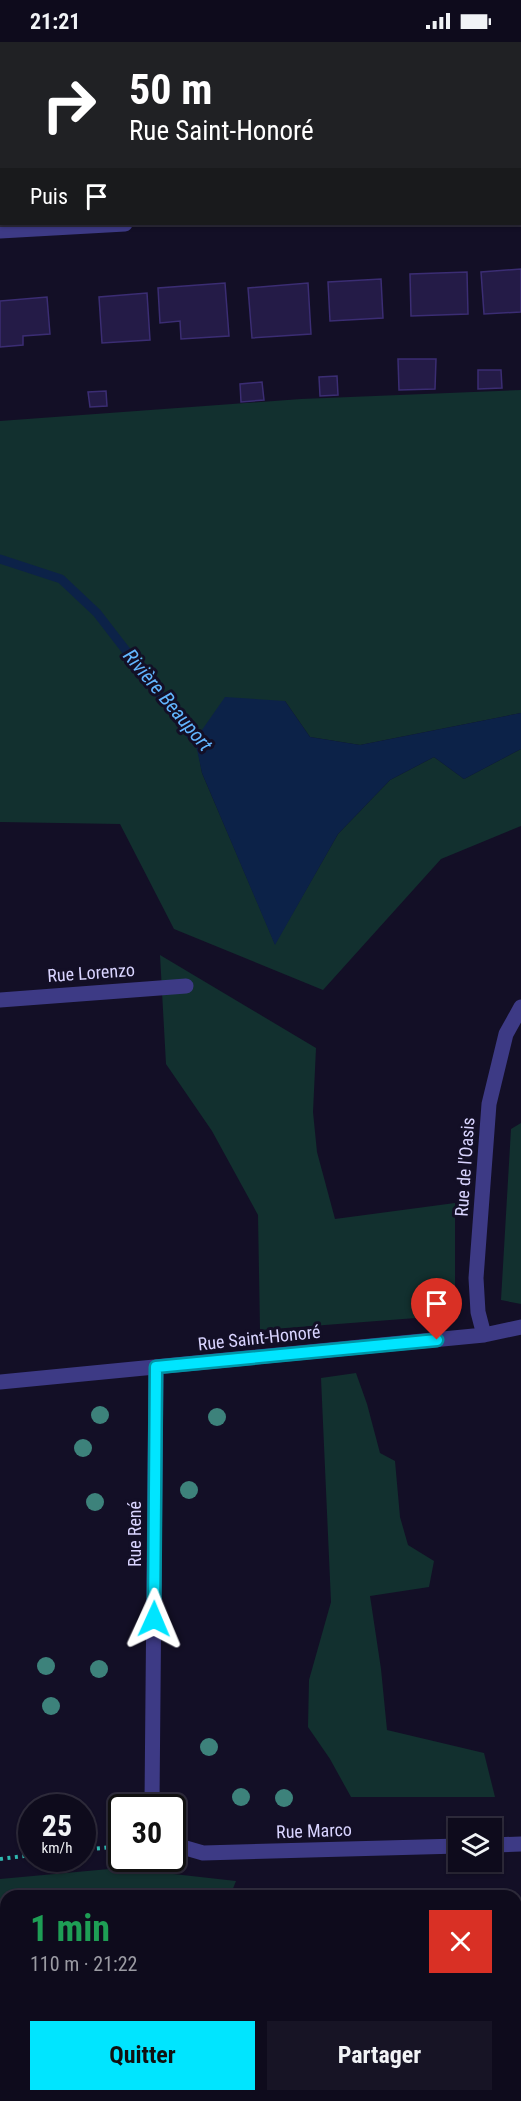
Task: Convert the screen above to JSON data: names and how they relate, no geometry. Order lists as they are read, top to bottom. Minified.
{"streets":{"street":["Rue Lorenzo","Rue de l'Oasis","Rue Saint-Honoré","Rue René","Rue Marco"]},"crossings":[["Rue de l'Oasis","Rue Saint-Honoré"],["Rue Saint-Honoré","Rue René"]],"water":["Rivière Beauport"],"page":{"status":"21:21","turn":["50 m","Rue Saint-Honoré"],"then":"Puis","speed":"25 km/h","limit":"30","heading":["1 min","110 m · 21:22"],"buttons":["Quitter","Partager"]}}
